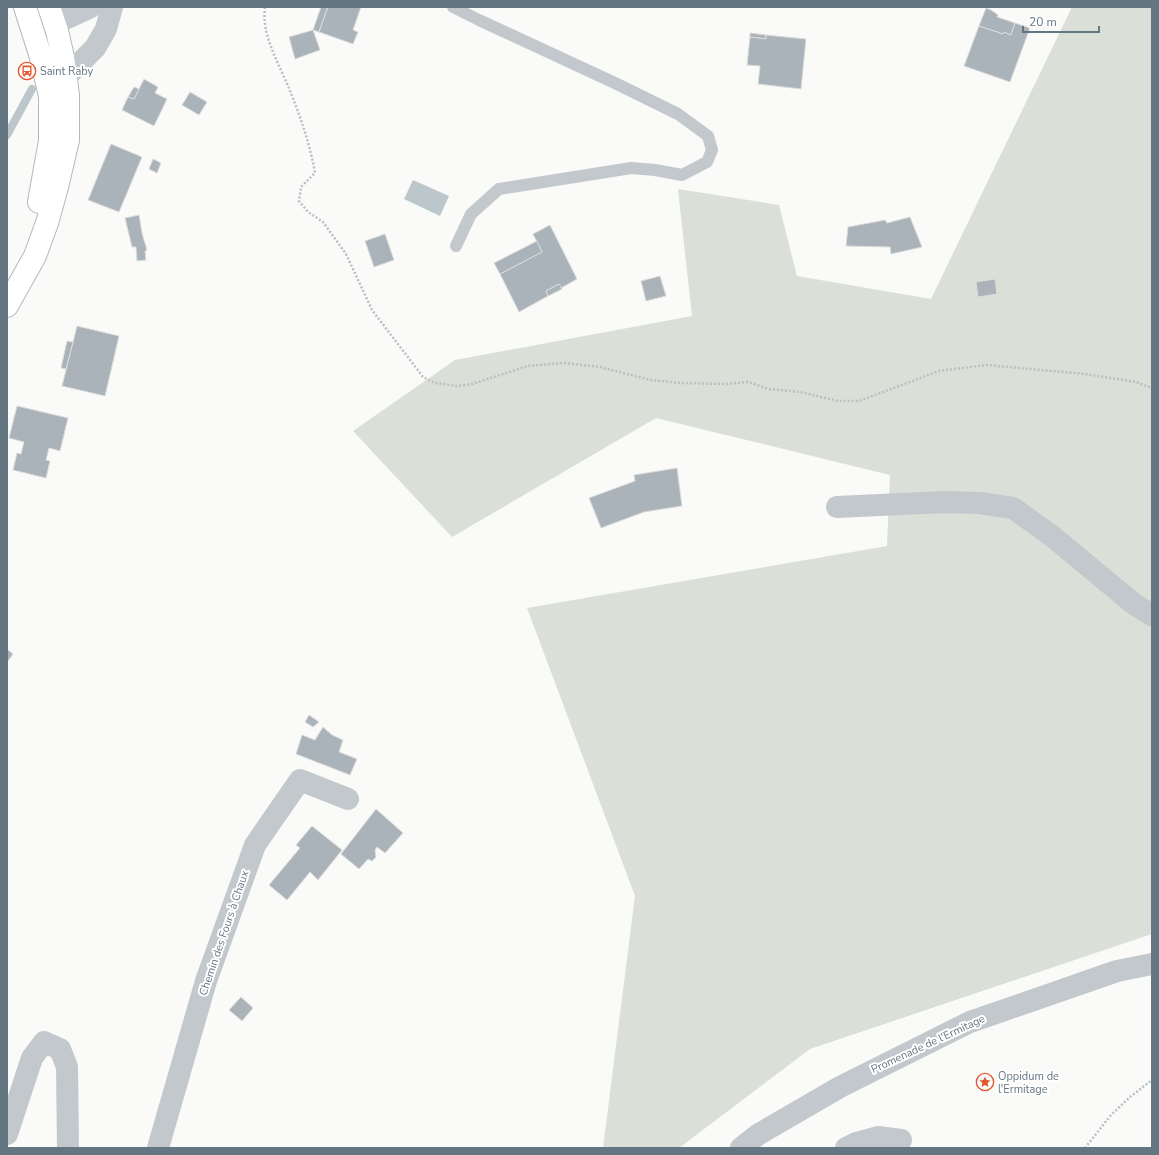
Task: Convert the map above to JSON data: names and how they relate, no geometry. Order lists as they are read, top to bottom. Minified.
{"streets":{"street":["Chemin des Fours à Chaux","Promenade de l'Ermitage"]},"places":{"bus stop":["Saint Raby"],"place":["Oppidum de l'Ermitage"]},"scale_bar":"20 m"}
